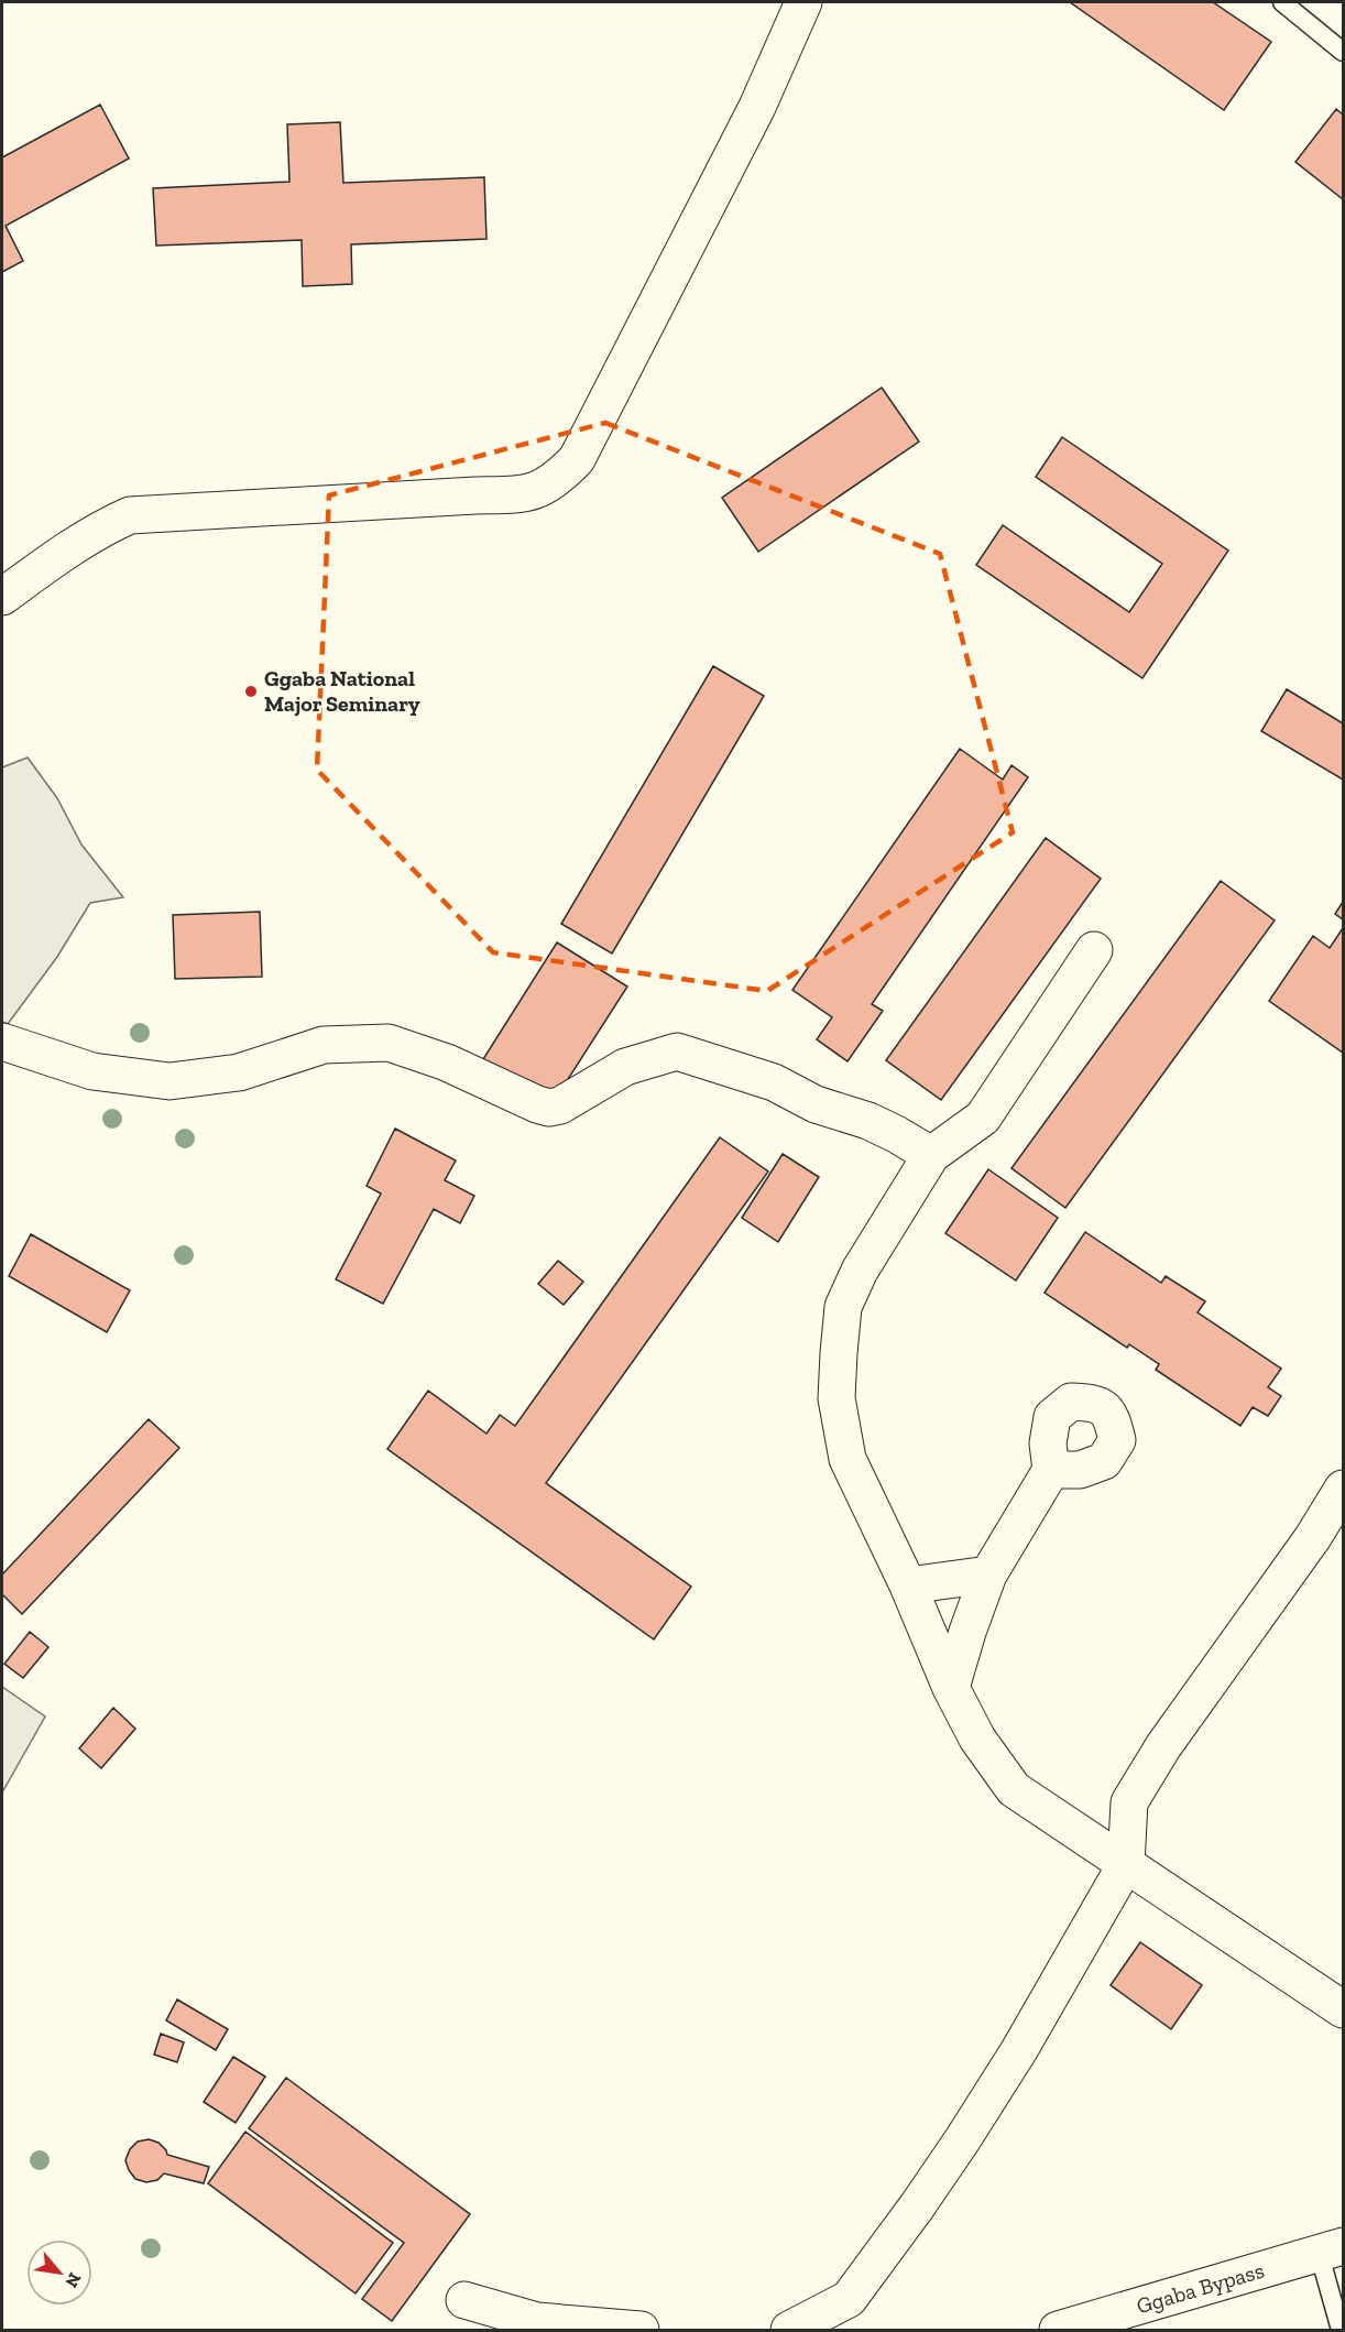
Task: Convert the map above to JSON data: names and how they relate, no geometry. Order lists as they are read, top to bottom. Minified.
{"streets":{"street":["Ggaba Bypass"]},"places":["Ggaba National Major Seminary"],"north":"bottom right"}
